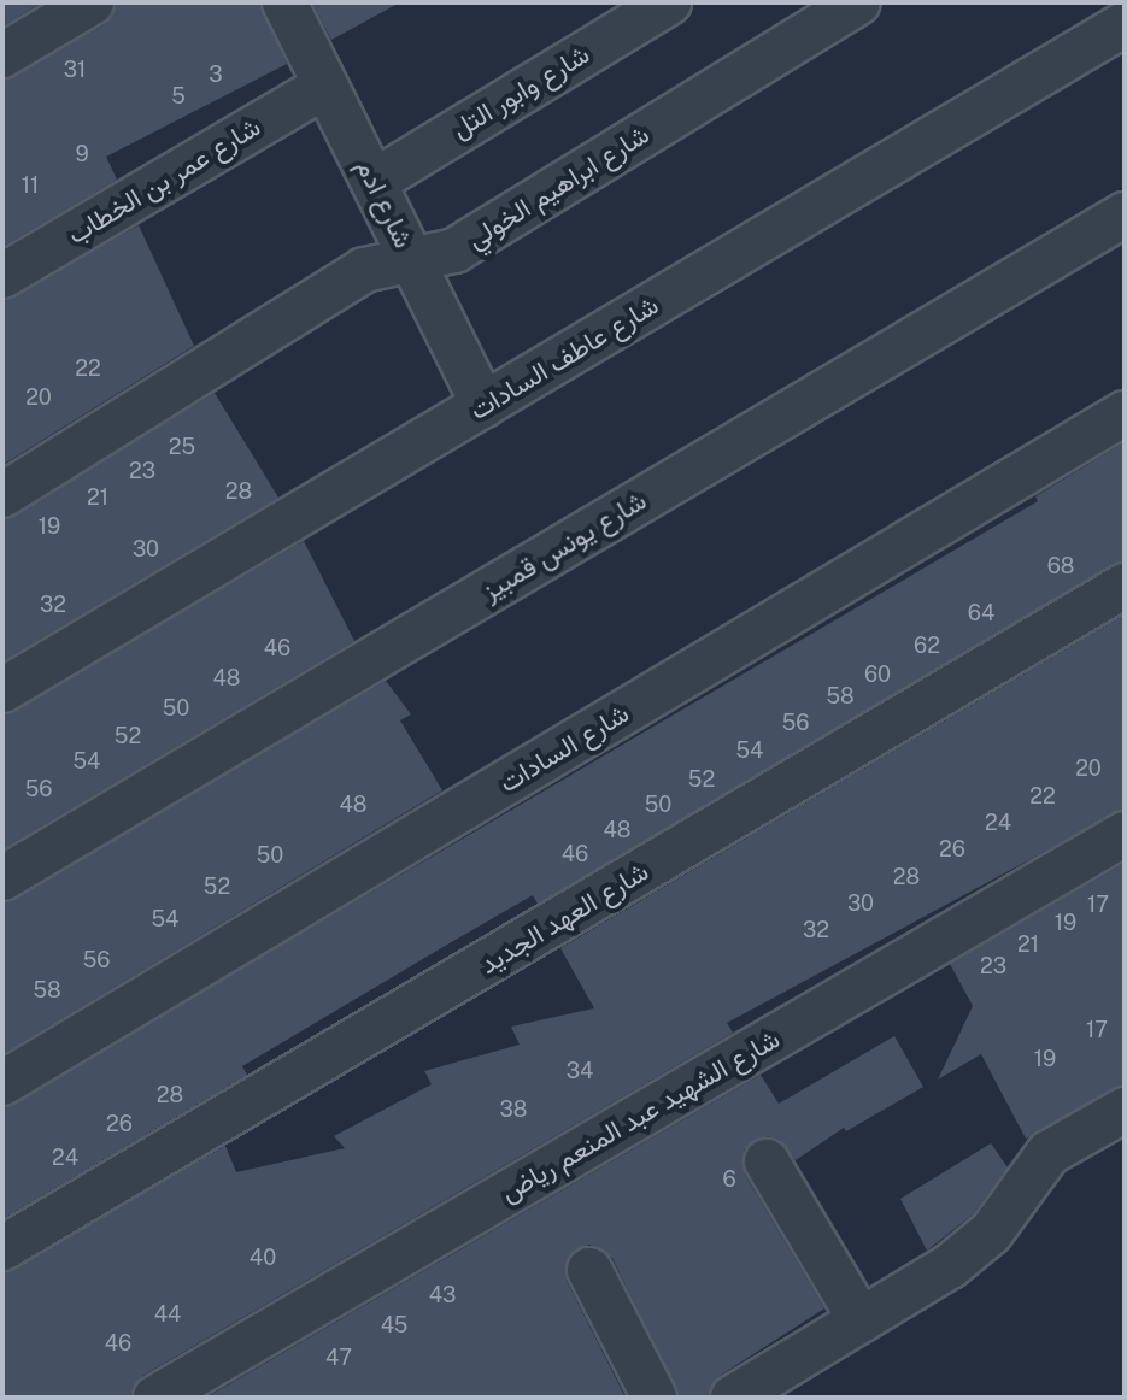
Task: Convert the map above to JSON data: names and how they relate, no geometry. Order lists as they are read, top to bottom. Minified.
{"streets":{"street":["شارع وابور التل","شارع عمر بن الخطاب","شارع ابراهيم الخولي","شارع ادم","شارع عاطف السادات","شارع يونس قمبيز","شارع السادات","شارع العهد الجديد","شارع الشهيد عبد المنعم رياض"]},"crossings":[["شارع وابور التل","شارع ادم"],["شارع عمر بن الخطاب","شارع ادم"],["شارع ابراهيم الخولي","شارع ادم"],["شارع ادم","شارع عاطف السادات"]],"house_numbers":["31","3","5","9","11","22","20","25","23","28","21","19","30","68","32","64","62","46","60","48","58","50","56","52","54","54","20","52","56","22","48","50","24","48","26","46","50","28","52","30","17","54","19","32","21","56","23","58","17","19","34","28","38","26","24","6","40","43","44","45","46","47"]}
